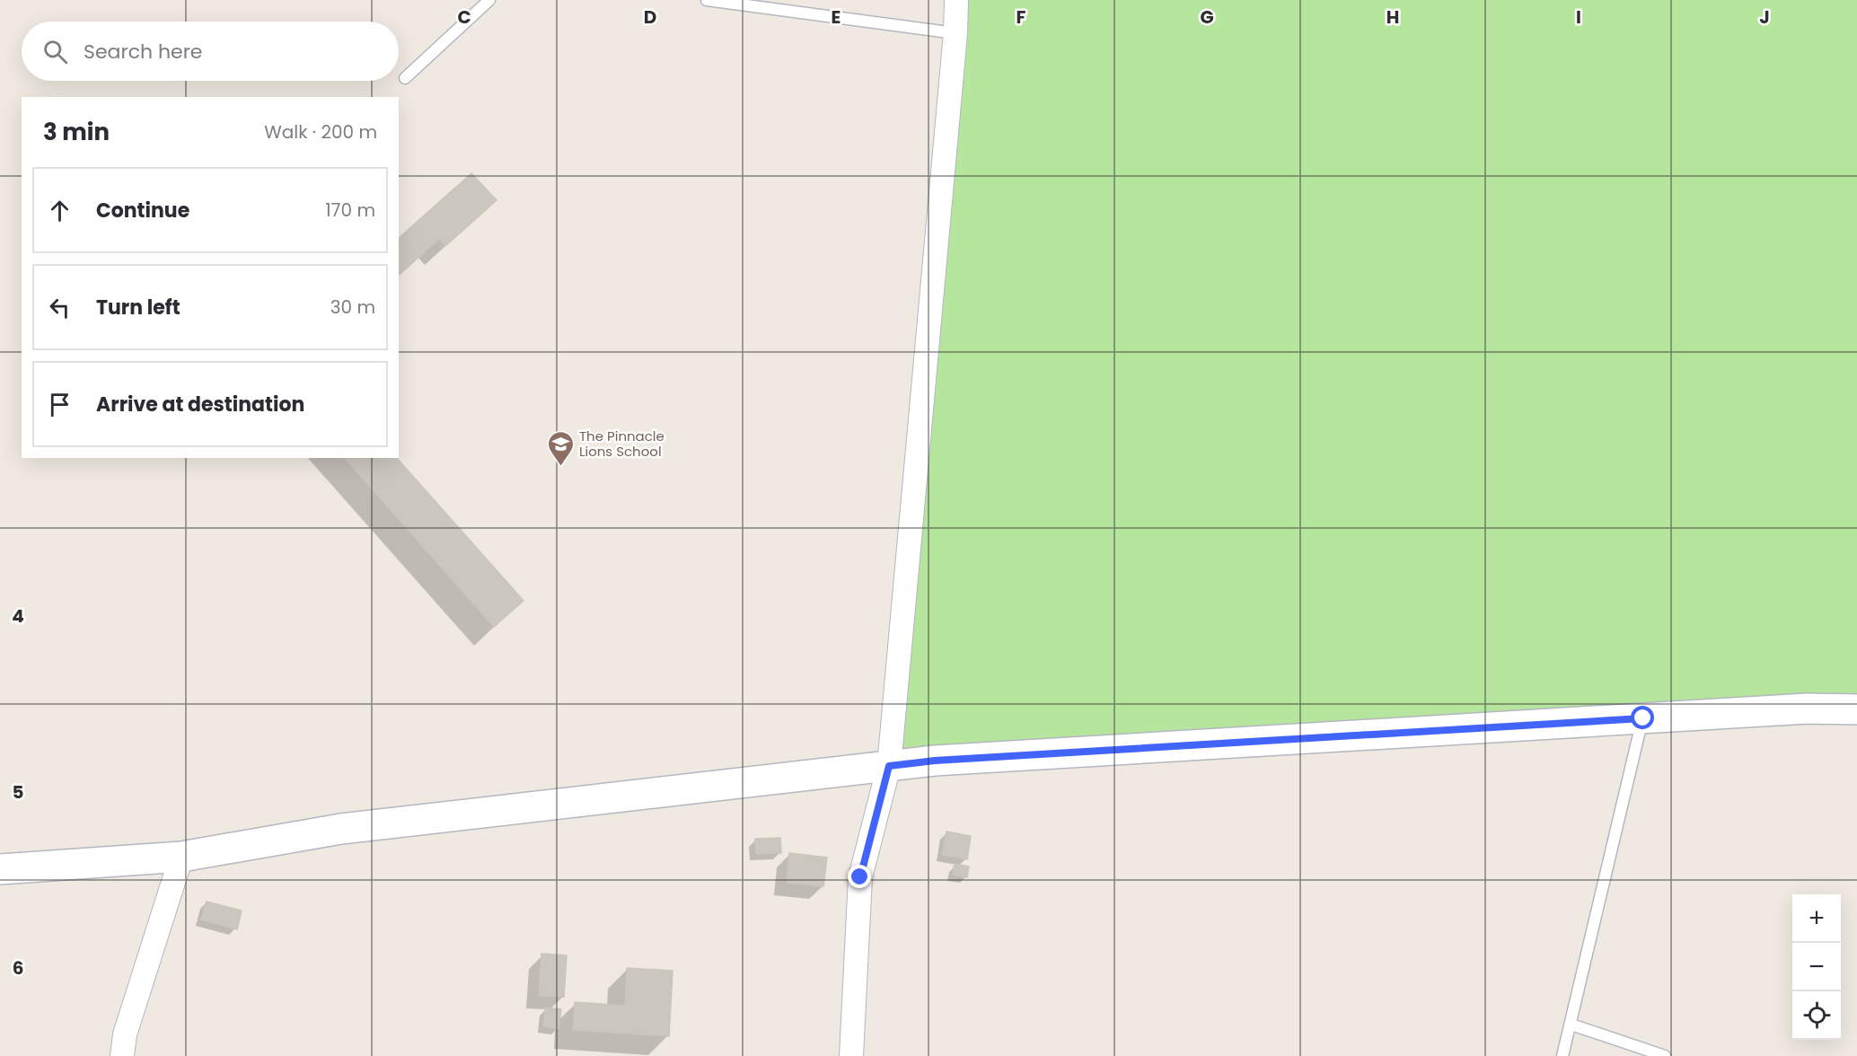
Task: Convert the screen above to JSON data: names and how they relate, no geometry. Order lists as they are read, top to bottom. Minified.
{"places":{"school or university":["The Pinnacle Lions School"]},"page":{"search":"Search here","heading":["3 min","Walk · 200 m"],"list":[["Continue","170 m"],["Turn left","30 m"],"Arrive at destination"],"map_buttons":["+","−"]},"grid":{"columns":["C","D","E","F","G","H","I","J"],"rows":["4","5","6"]}}
